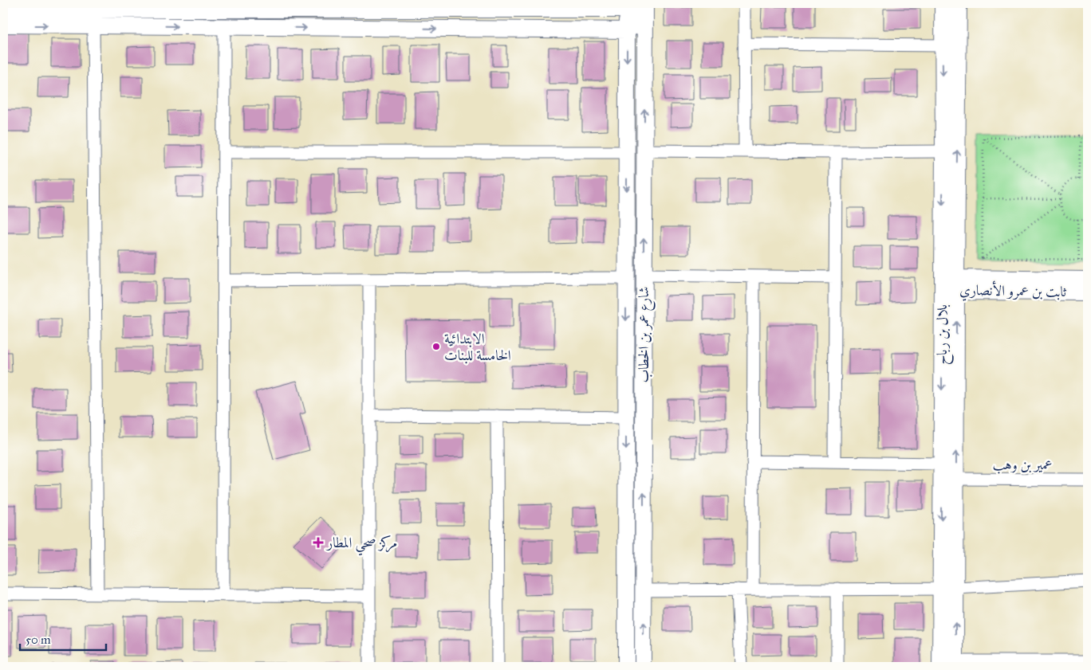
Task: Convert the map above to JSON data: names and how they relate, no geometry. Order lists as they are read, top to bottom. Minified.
{"streets":{"street":["ثابت بن عمرو الأنصاري","شارع عمر بن الخطاب","بلال بن رباح","عمير بن وهب"]},"crossings":[["ثابت بن عمرو الأنصاري","بلال بن رباح"],["بلال بن رباح","عمير بن وهب"]],"places":{"other":["الابتدائية الخامسة للبنات"],"health":["مركز صحي المطار"]},"scale_bar":"50 m"}
